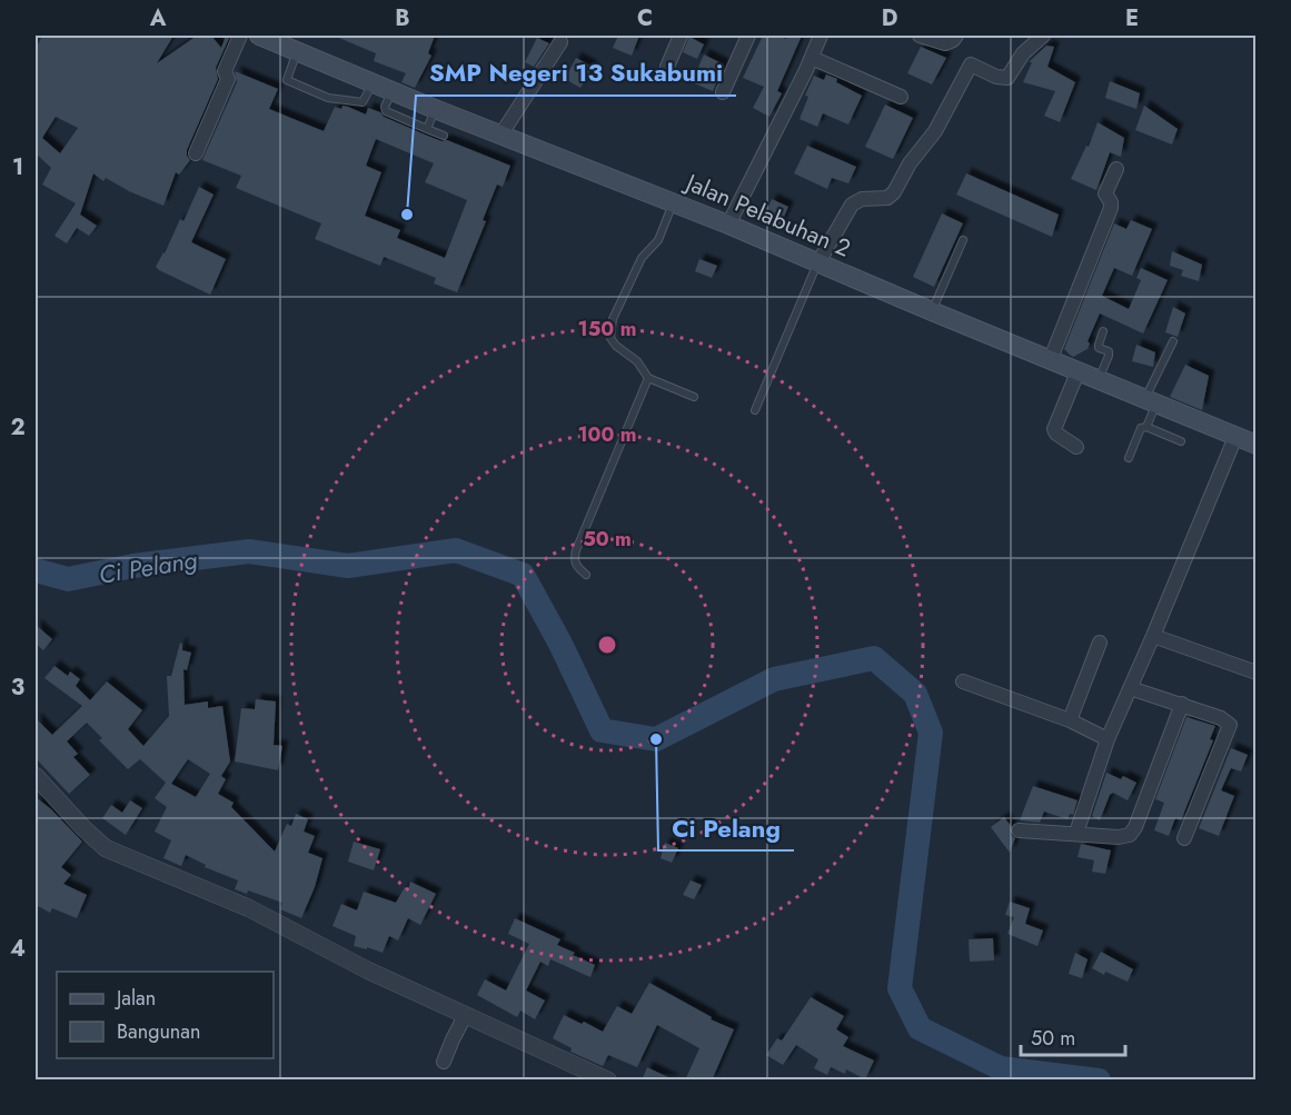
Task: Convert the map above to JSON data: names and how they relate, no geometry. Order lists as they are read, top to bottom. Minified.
{"streets":{"main road":["Jalan Pelabuhan 2"]},"water":["Ci Pelang"],"places":["SMP Negeri 13 Sukabumi","Ci Pelang"],"legend":["Jalan","Bangunan"],"scale_bar":"50 m","grid":{"columns":["A","B","C","D","E"],"rows":["1","2","3","4"]},"rings":["150 m","100 m","50 m"]}
